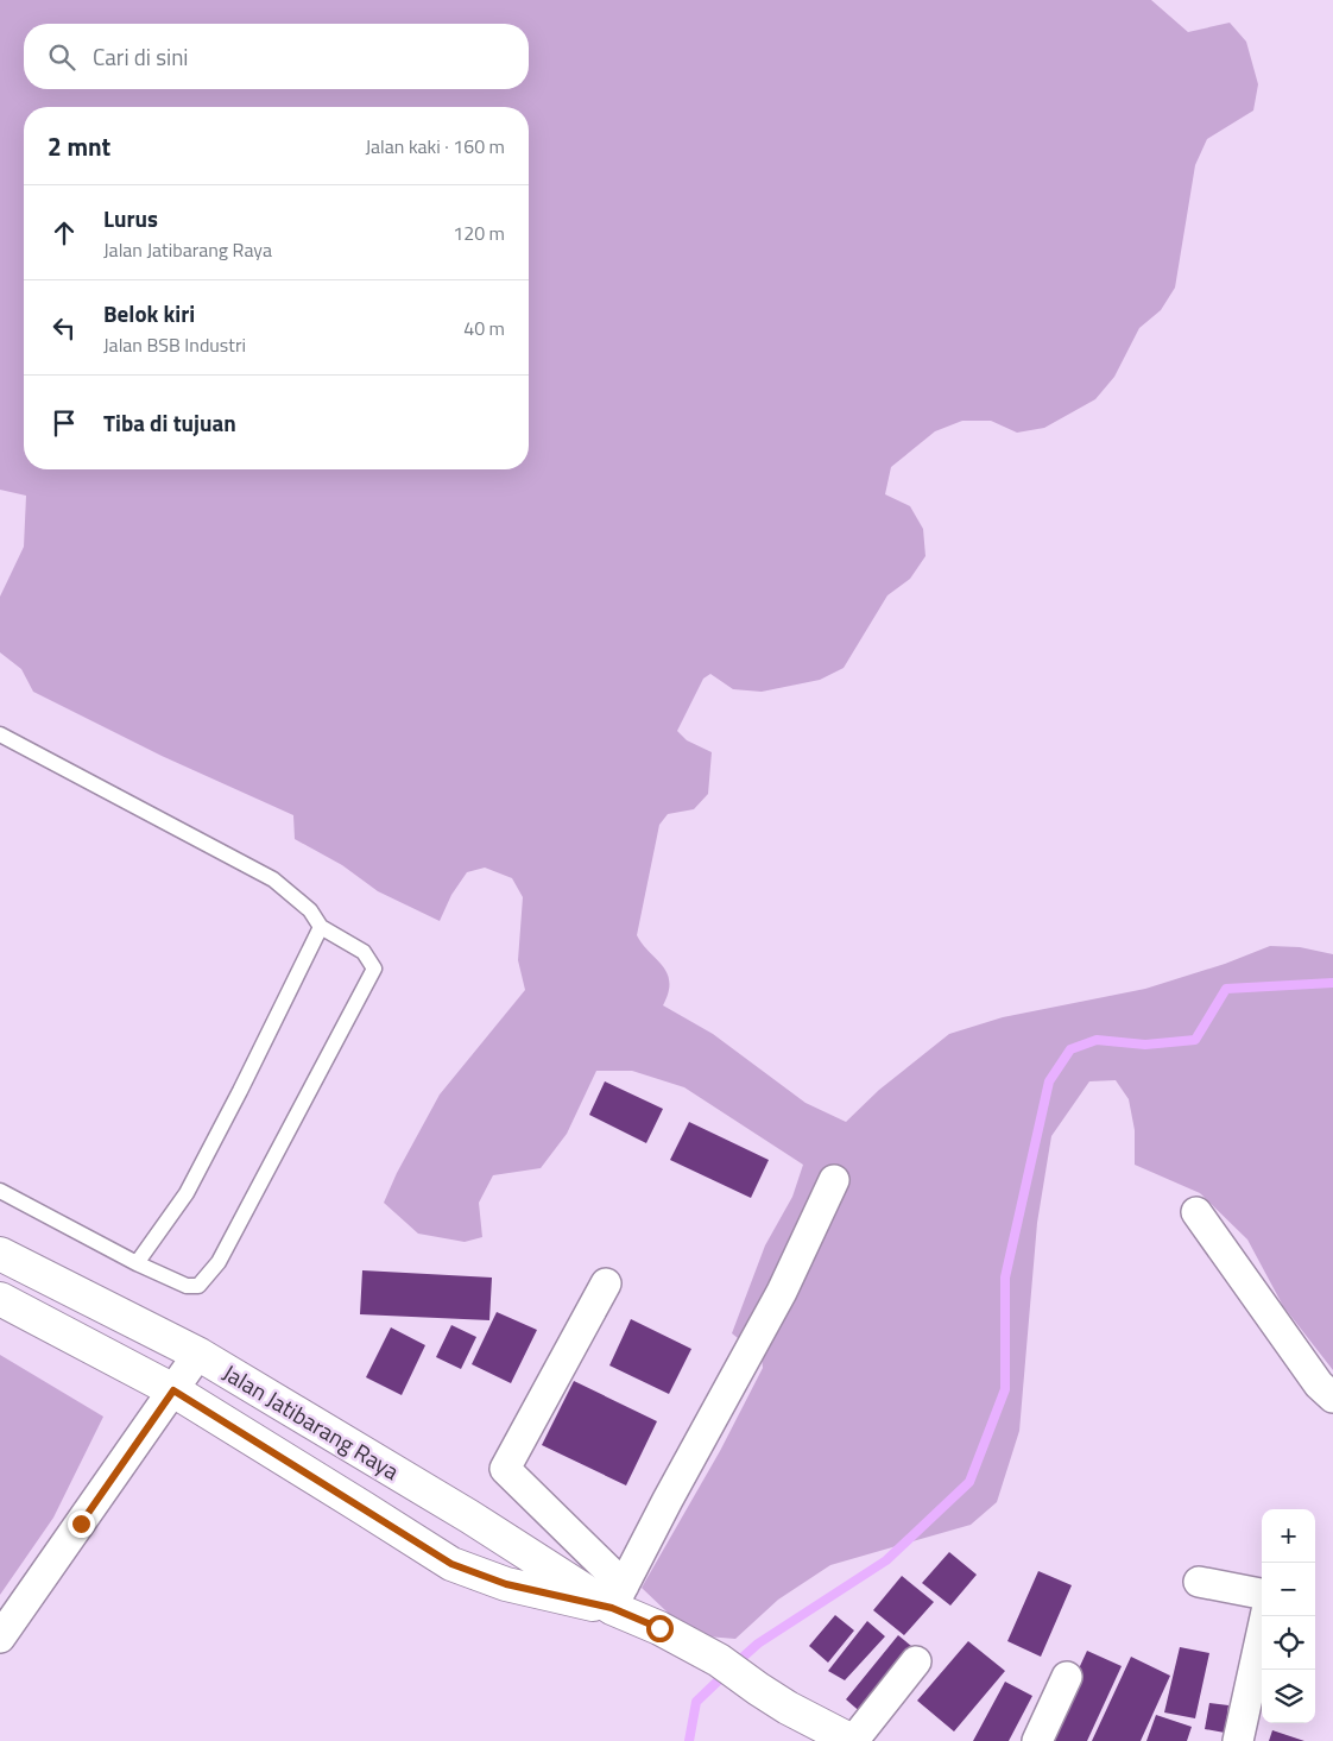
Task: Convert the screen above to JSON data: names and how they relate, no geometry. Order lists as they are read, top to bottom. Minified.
{"streets":{"street":["Jalan Jatibarang Raya"]},"page":{"search":"Cari di sini","heading":["2 mnt","Jalan kaki · 160 m"],"list":[["Lurus","Jalan Jatibarang Raya","120 m"],["Belok kiri","Jalan BSB Industri","40 m"],"Tiba di tujuan"],"map_buttons":["+","−"]}}
